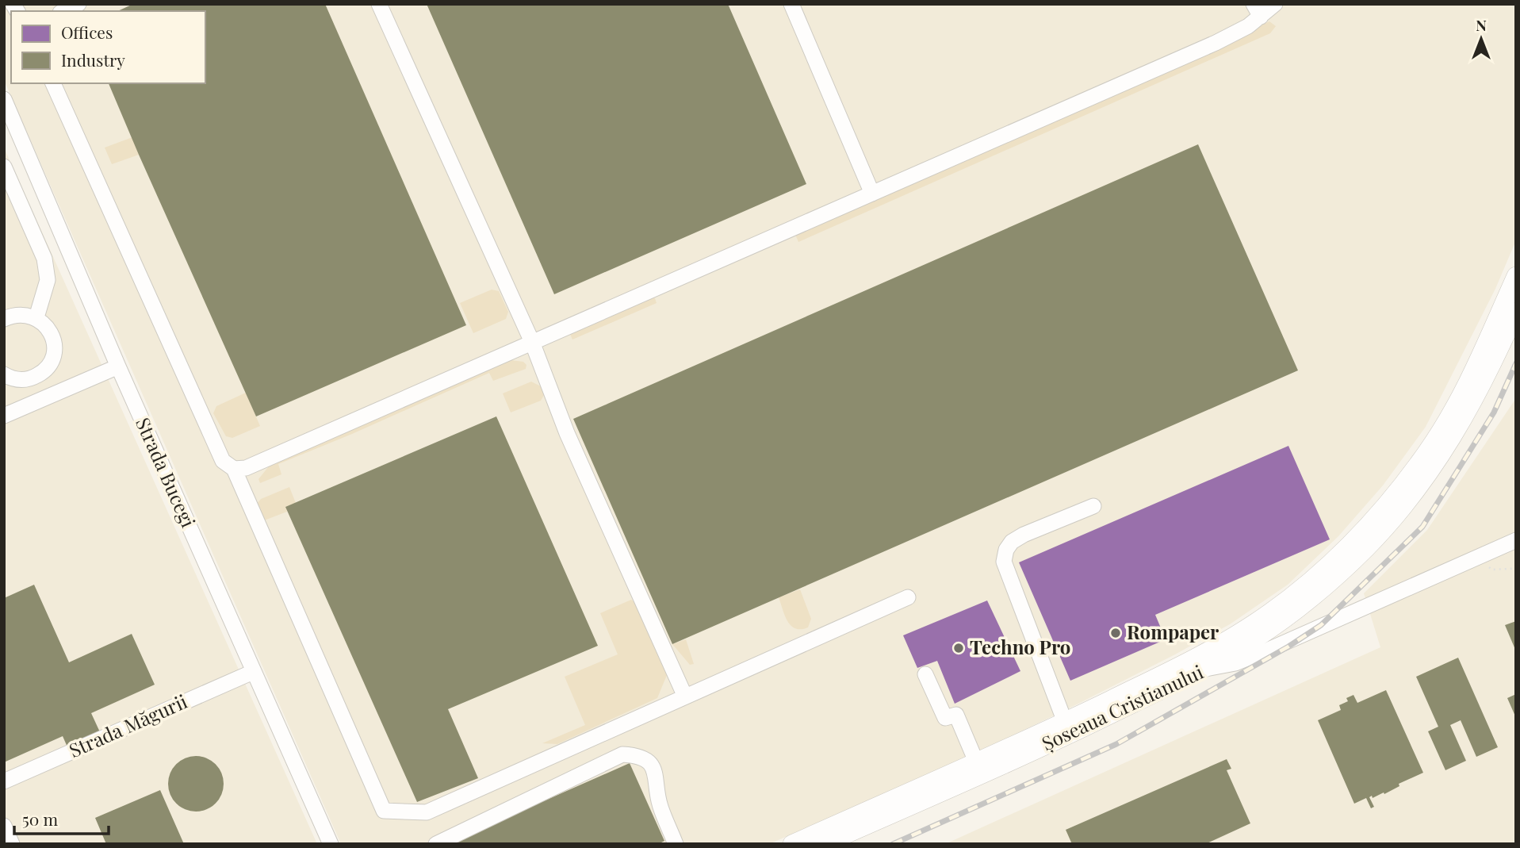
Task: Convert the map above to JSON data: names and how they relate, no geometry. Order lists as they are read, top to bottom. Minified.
{"streets":{"main road":["Șoseaua Cristianului"],"street":["Strada Bucegi","Strada Măgurii"]},"crossings":[["Strada Bucegi","Strada Măgurii"]],"places":["Rompaper","Techno Pro"],"legend":["Offices","Industry"],"scale_bar":"50 m","north":"top"}
